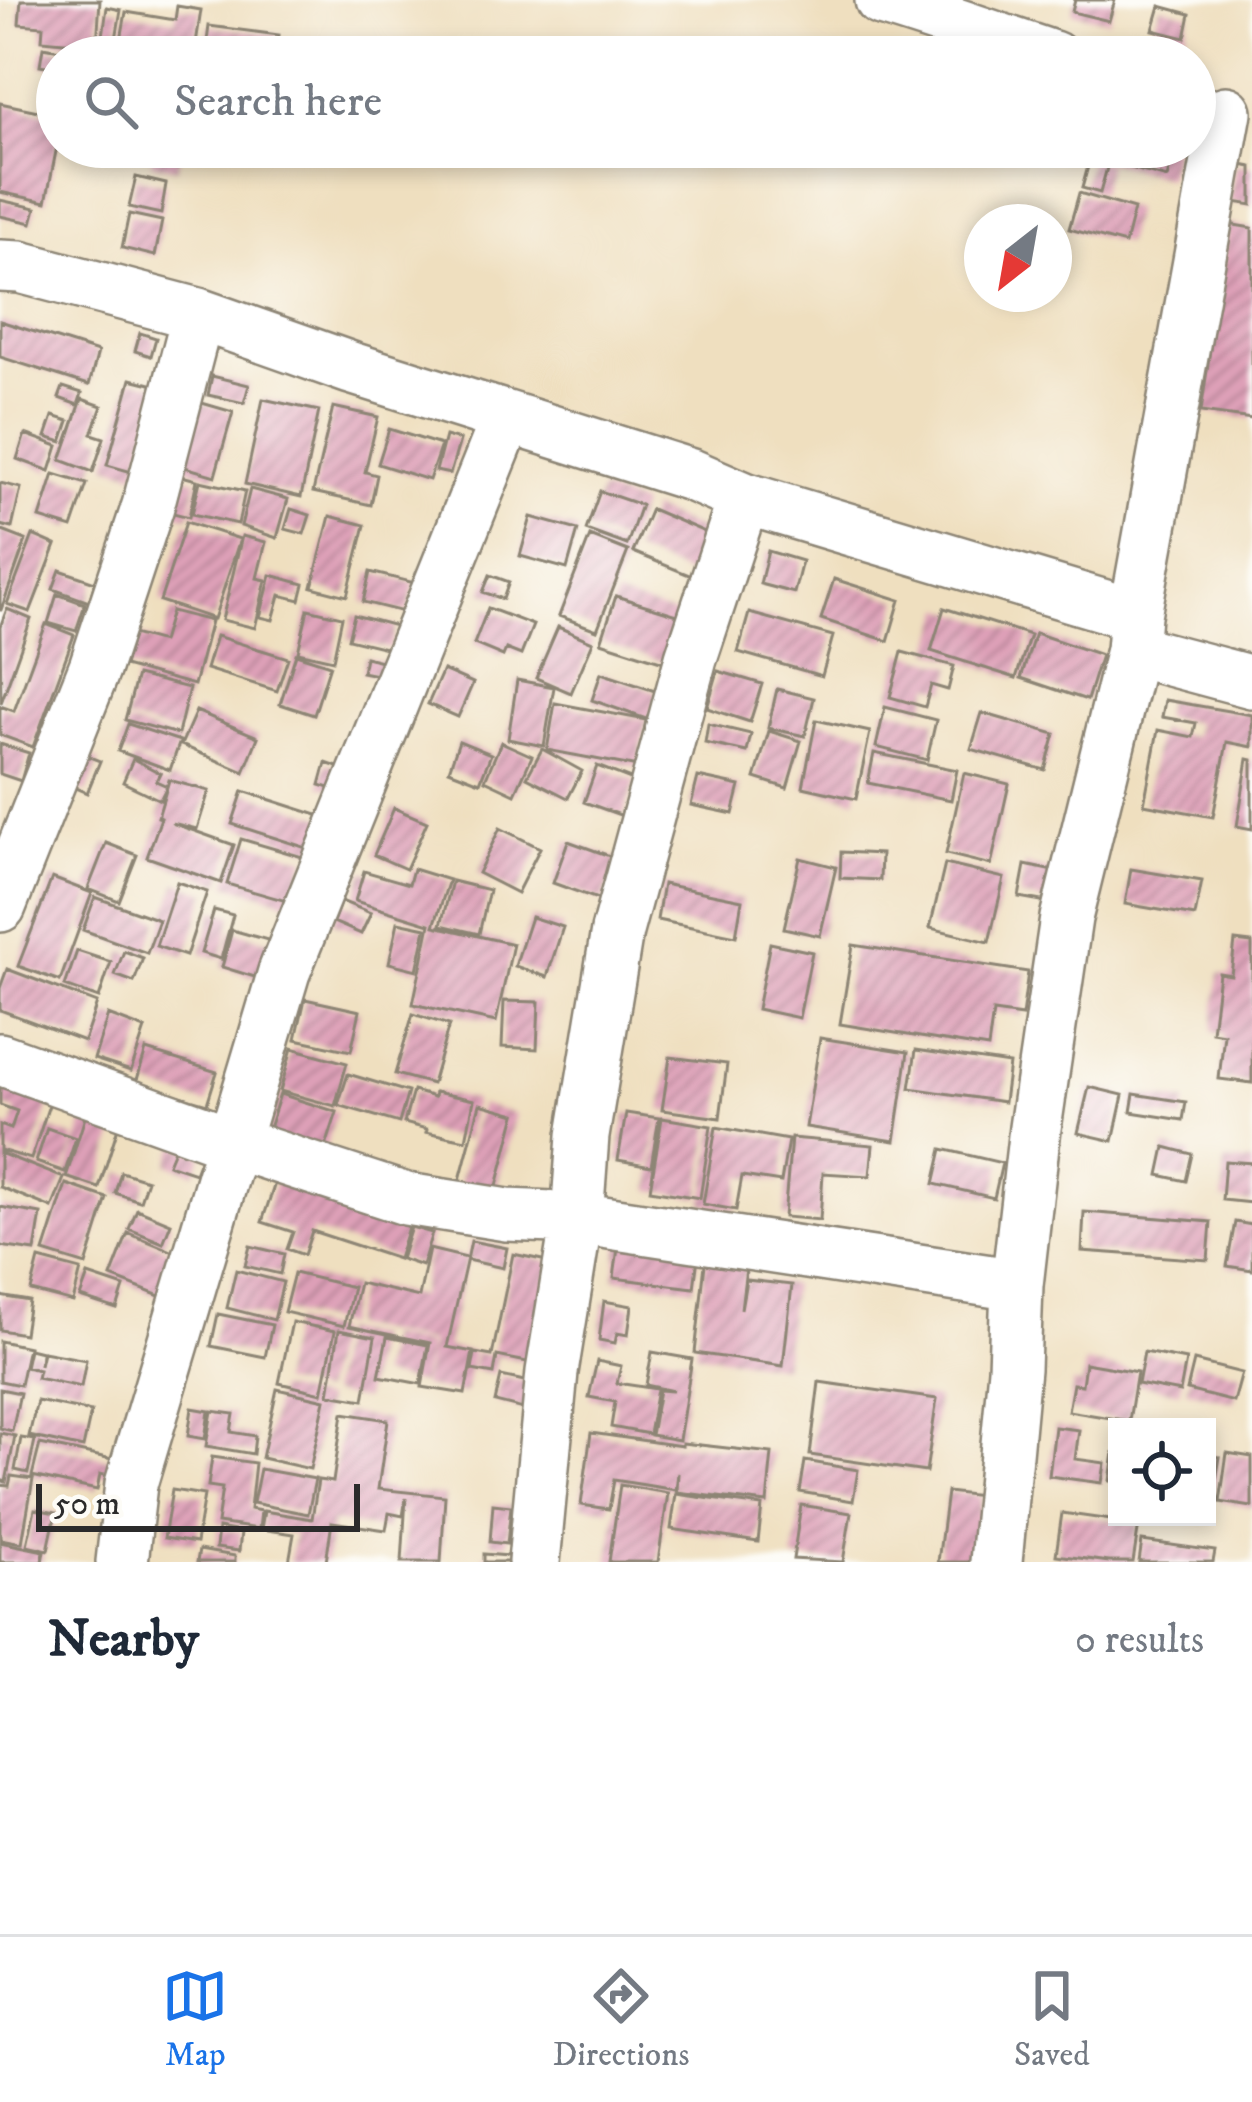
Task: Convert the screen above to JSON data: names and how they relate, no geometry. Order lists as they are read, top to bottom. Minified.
{"scale_bar":"50 m","north":"bottom left","page":{"search":"Search here","scale":"50 m","heading":["Nearby","0 results"],"nav":["Map","Directions","Saved"]}}
